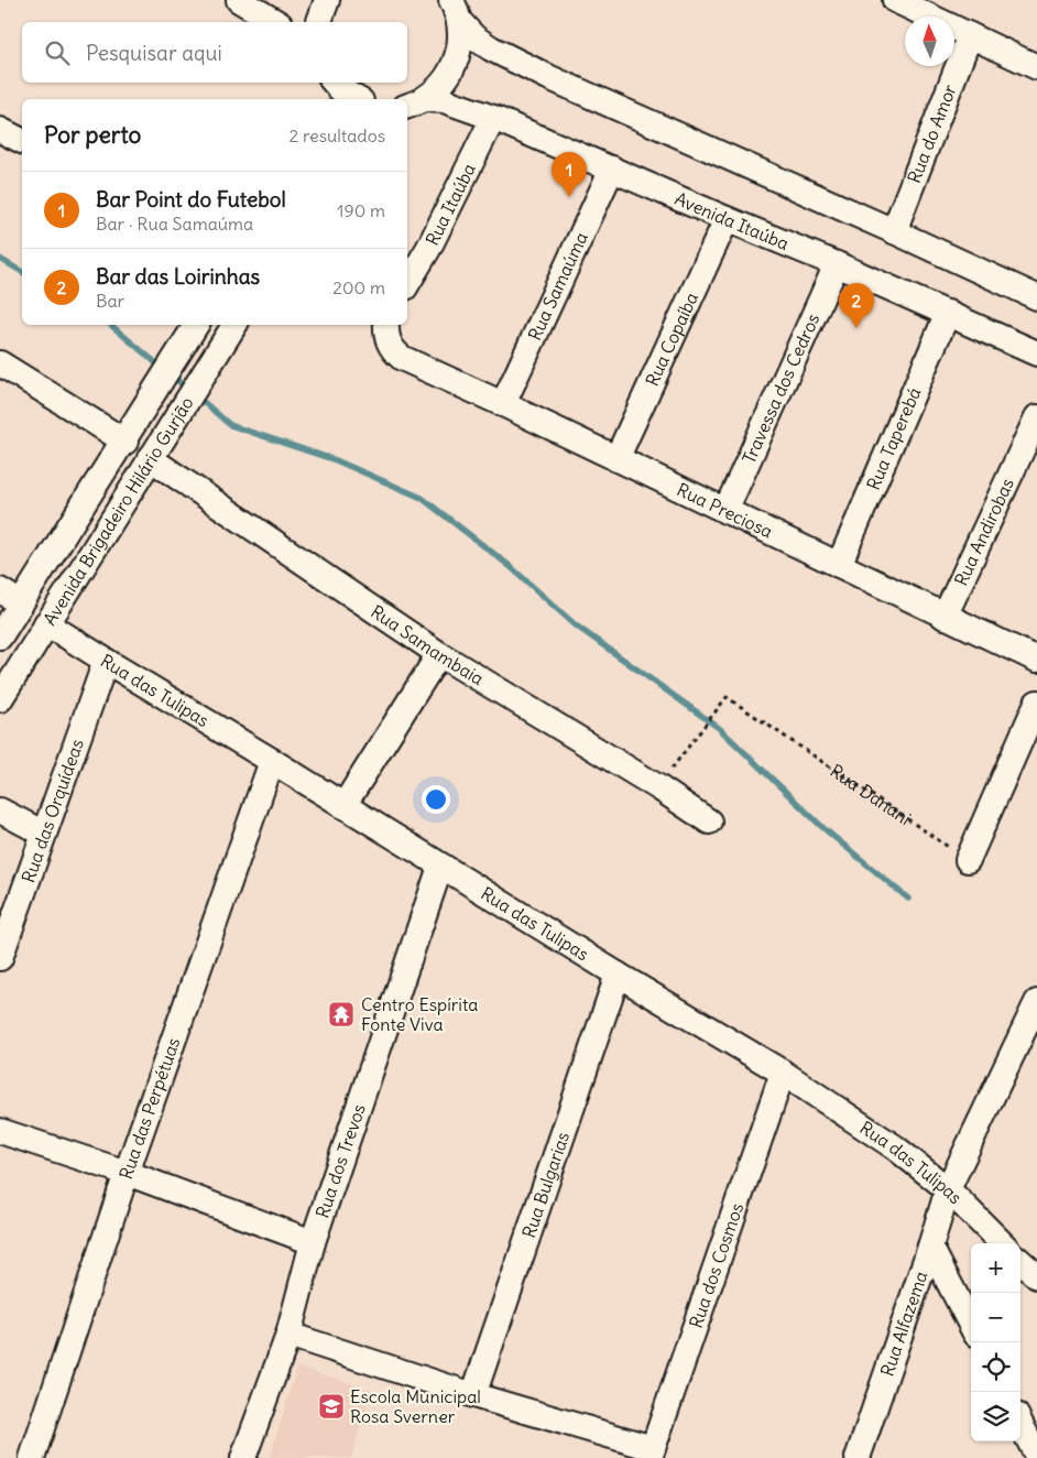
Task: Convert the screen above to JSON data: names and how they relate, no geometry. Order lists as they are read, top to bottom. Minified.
{"streets":{"street":["Rua do Amor","Rua Itaúba","Avenida Itaúba","Rua Samaúma","Rua Copaíba","Travessa dos Cedros","Rua Taperebá","Avenida Brigadeiro Hilário Gurjão","Rua Preciosa","Rua Andirobas","Rua Samambaia","Rua das Tulipas","Rua das Orquídeas","Rua das Perpétuas","Rua dos Trevos","Rua Bulgarias","Rua dos Cosmos","Rua Alfazema"],"path":["Rua Danani"]},"crossings":[["Rua Itaúba","Avenida Itaúba"],["Avenida Itaúba","Rua Samaúma"],["Avenida Itaúba","Rua Copaíba"],["Avenida Itaúba","Travessa dos Cedros"],["Avenida Itaúba","Rua Taperebá"],["Rua Samaúma","Rua Preciosa"],["Rua Copaíba","Rua Preciosa"],["Travessa dos Cedros","Rua Preciosa"],["Rua Taperebá","Rua Preciosa"],["Avenida Brigadeiro Hilário Gurjão","Rua Samambaia"],["Avenida Brigadeiro Hilário Gurjão","Rua das Tulipas"],["Rua Preciosa","Rua Andirobas"],["Rua Samambaia","Rua Danani"],["Rua das Tulipas","Rua das Orquídeas"],["Rua das Tulipas","Rua das Perpétuas"],["Rua das Tulipas","Rua dos Trevos"],["Rua das Tulipas","Rua Bulgarias"],["Rua das Tulipas","Rua dos Cosmos"],["Rua das Tulipas","Rua Alfazema"]],"places":{"temple":["Centro Espírita Fonte Viva"],"school or university":["Escola Municipal Rosa Sverner"]},"north":"top","page":{"search":"Pesquisar aqui","heading":["Por perto","2 resultados"],"pins":["1","2"],"list":[{"mark":"1","name":"Bar Point do Futebol","note":"Bar · Rua Samaúma","value":"190 m"},{"mark":"2","name":"Bar das Loirinhas","note":"Bar","value":"200 m"}],"map_buttons":["+","−"]}}
